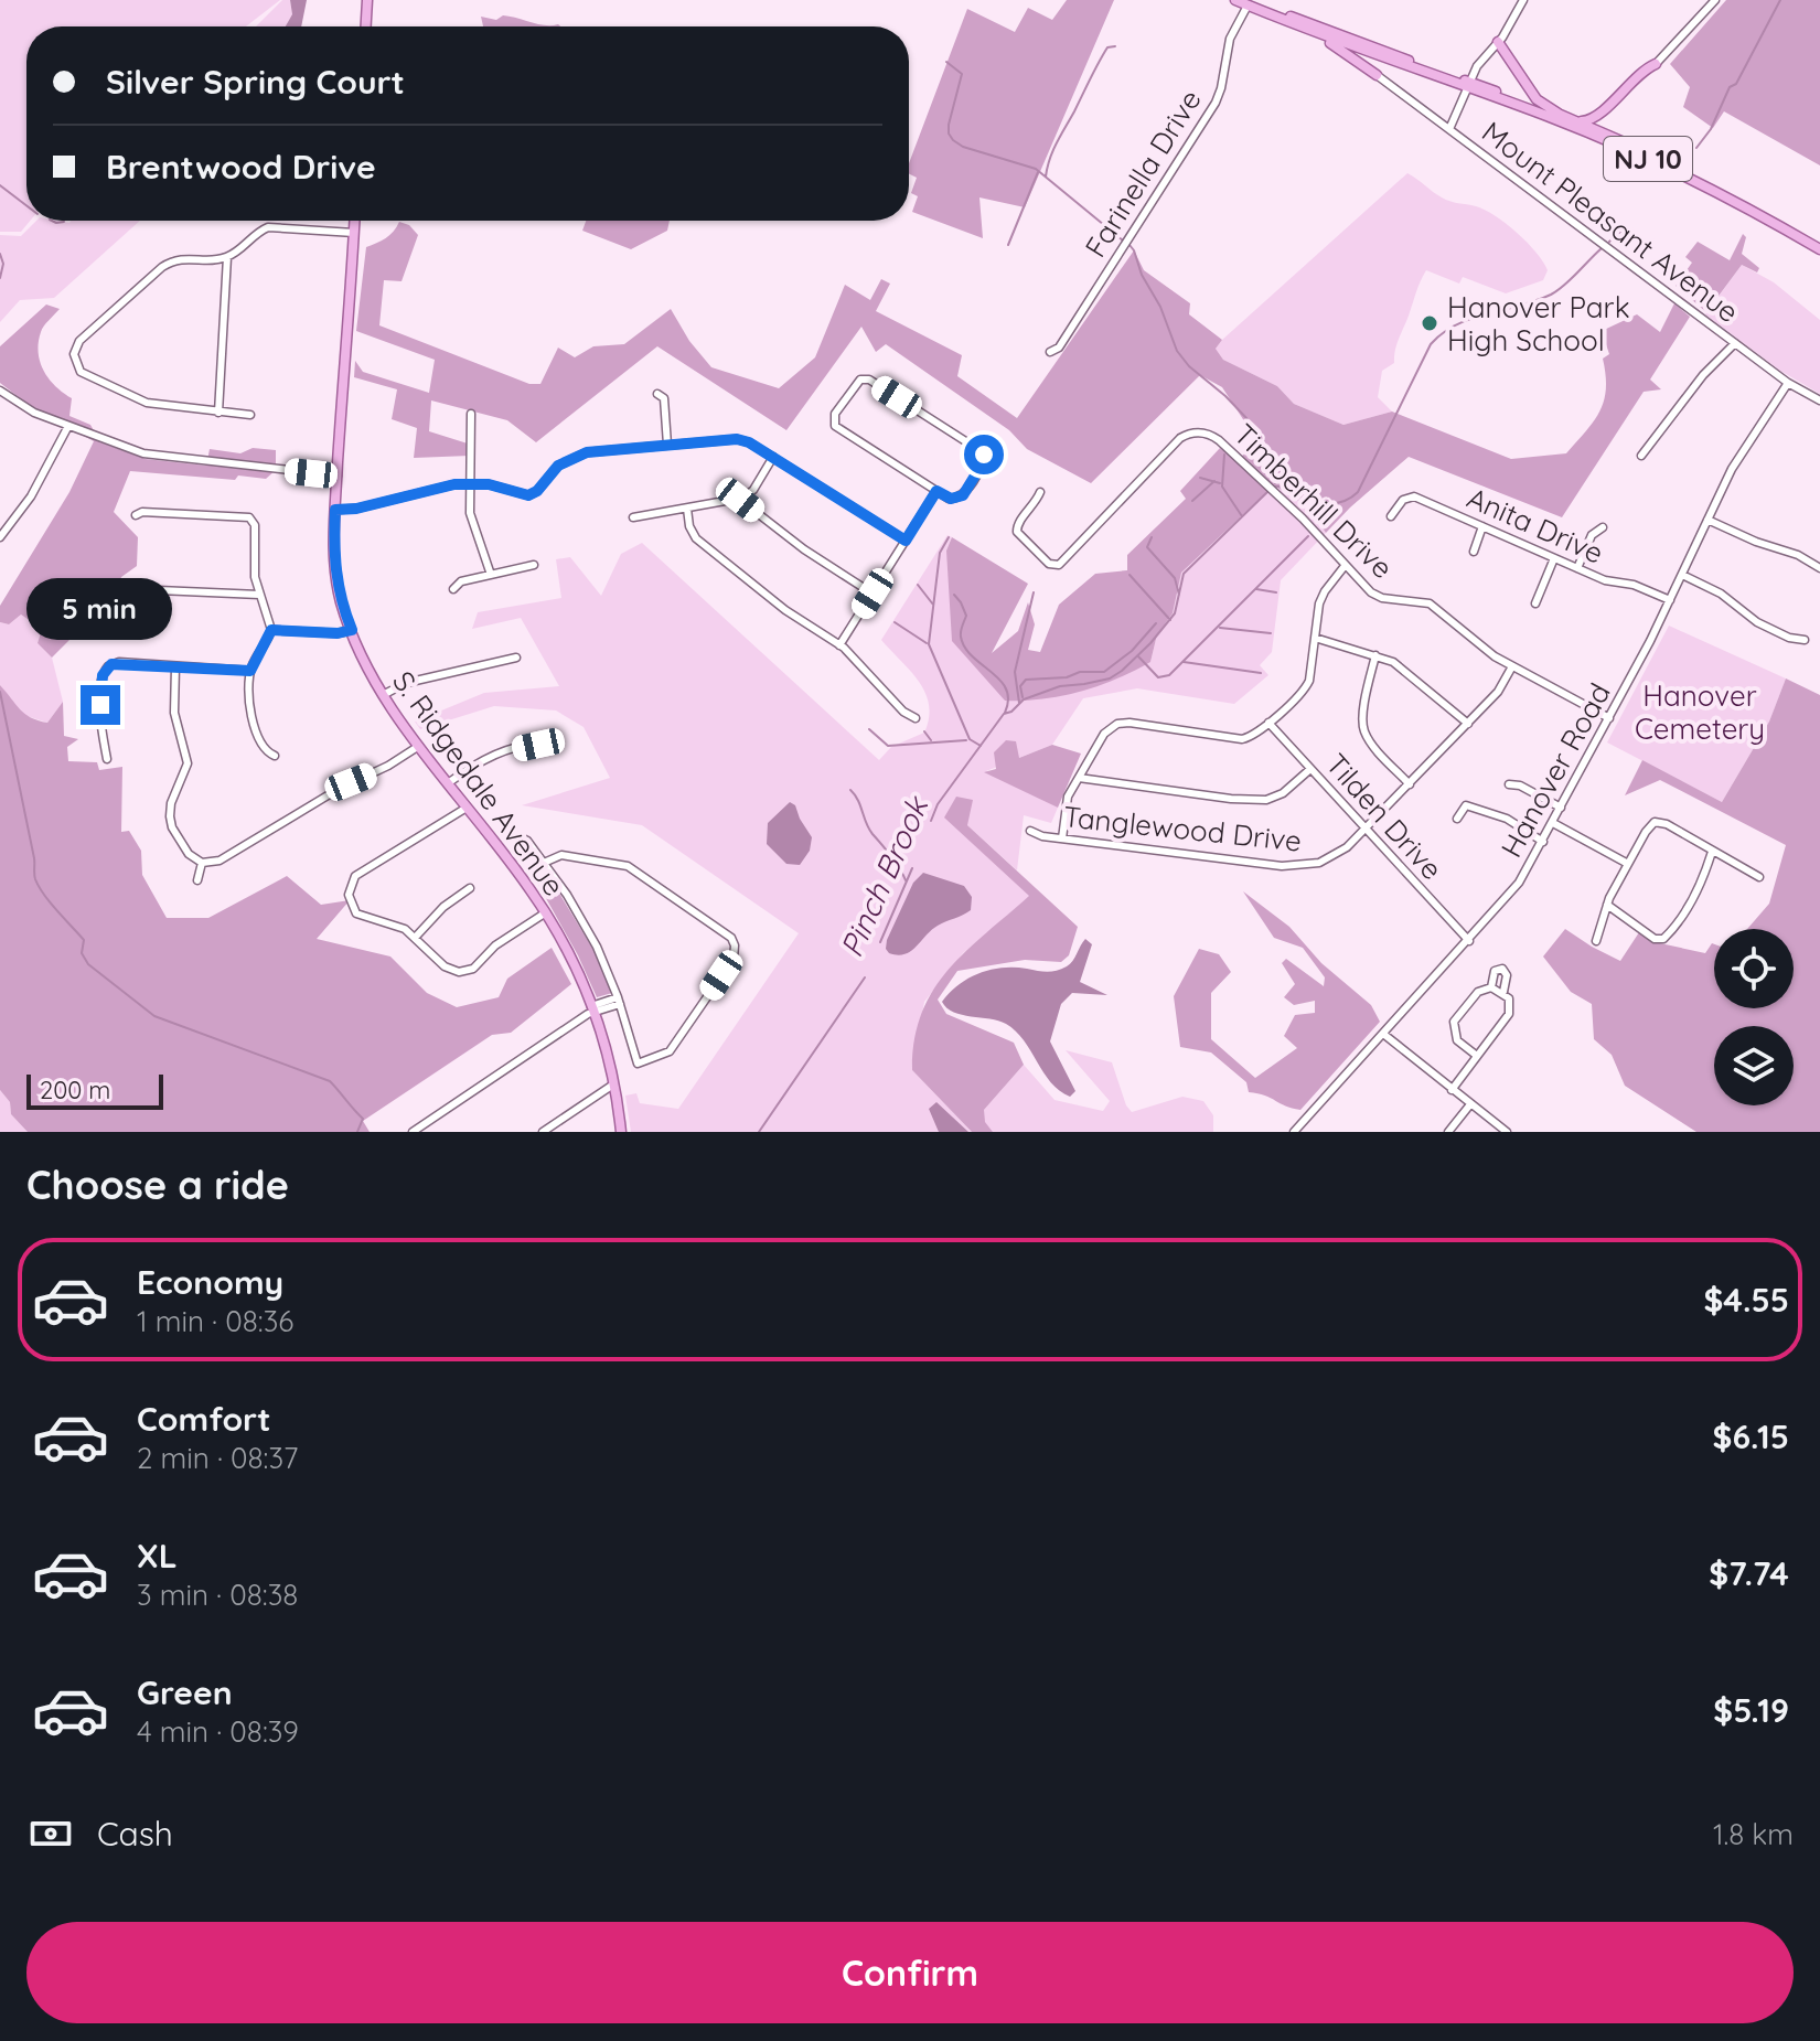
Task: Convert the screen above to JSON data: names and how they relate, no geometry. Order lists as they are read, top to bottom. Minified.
{"streets":{"main road":["NJ 10","S. Ridgedale Avenue"],"street":["Farinella Drive","Mount Pleasant Avenue","Timberhill Drive","Anita Drive","Hanover Road","Tilden Drive","Tanglewood Drive"]},"crossings":[["NJ 10","Farinella Drive"],["Mount Pleasant Avenue","Hanover Road"],["Timberhill Drive","Hanover Road"],["Timberhill Drive","Tanglewood Drive"],["Anita Drive","Hanover Road"],["Hanover Road","Tilden Drive"],["Tilden Drive","Tanglewood Drive"]],"water":["Pinch Brook"],"parks":["Hanover Cemetery"],"places":["Hanover Park High School"],"scale_bar":"200 m","page":{"banner":["Silver Spring Court","Brentwood Drive"],"bubble":"5 min","scale":"200 m","heading":"Choose a ride","list":[{"name":"Economy","note":"1 min · 08:36","value":"$4.55"},{"name":"Comfort","note":"2 min · 08:37","value":"$6.15"},{"name":"XL","note":"3 min · 08:38","value":"$7.74"},{"name":"Green","note":"4 min · 08:39","value":"$5.19"}],"pay":["Cash","1.8 km"],"buttons":"Confirm"}}
